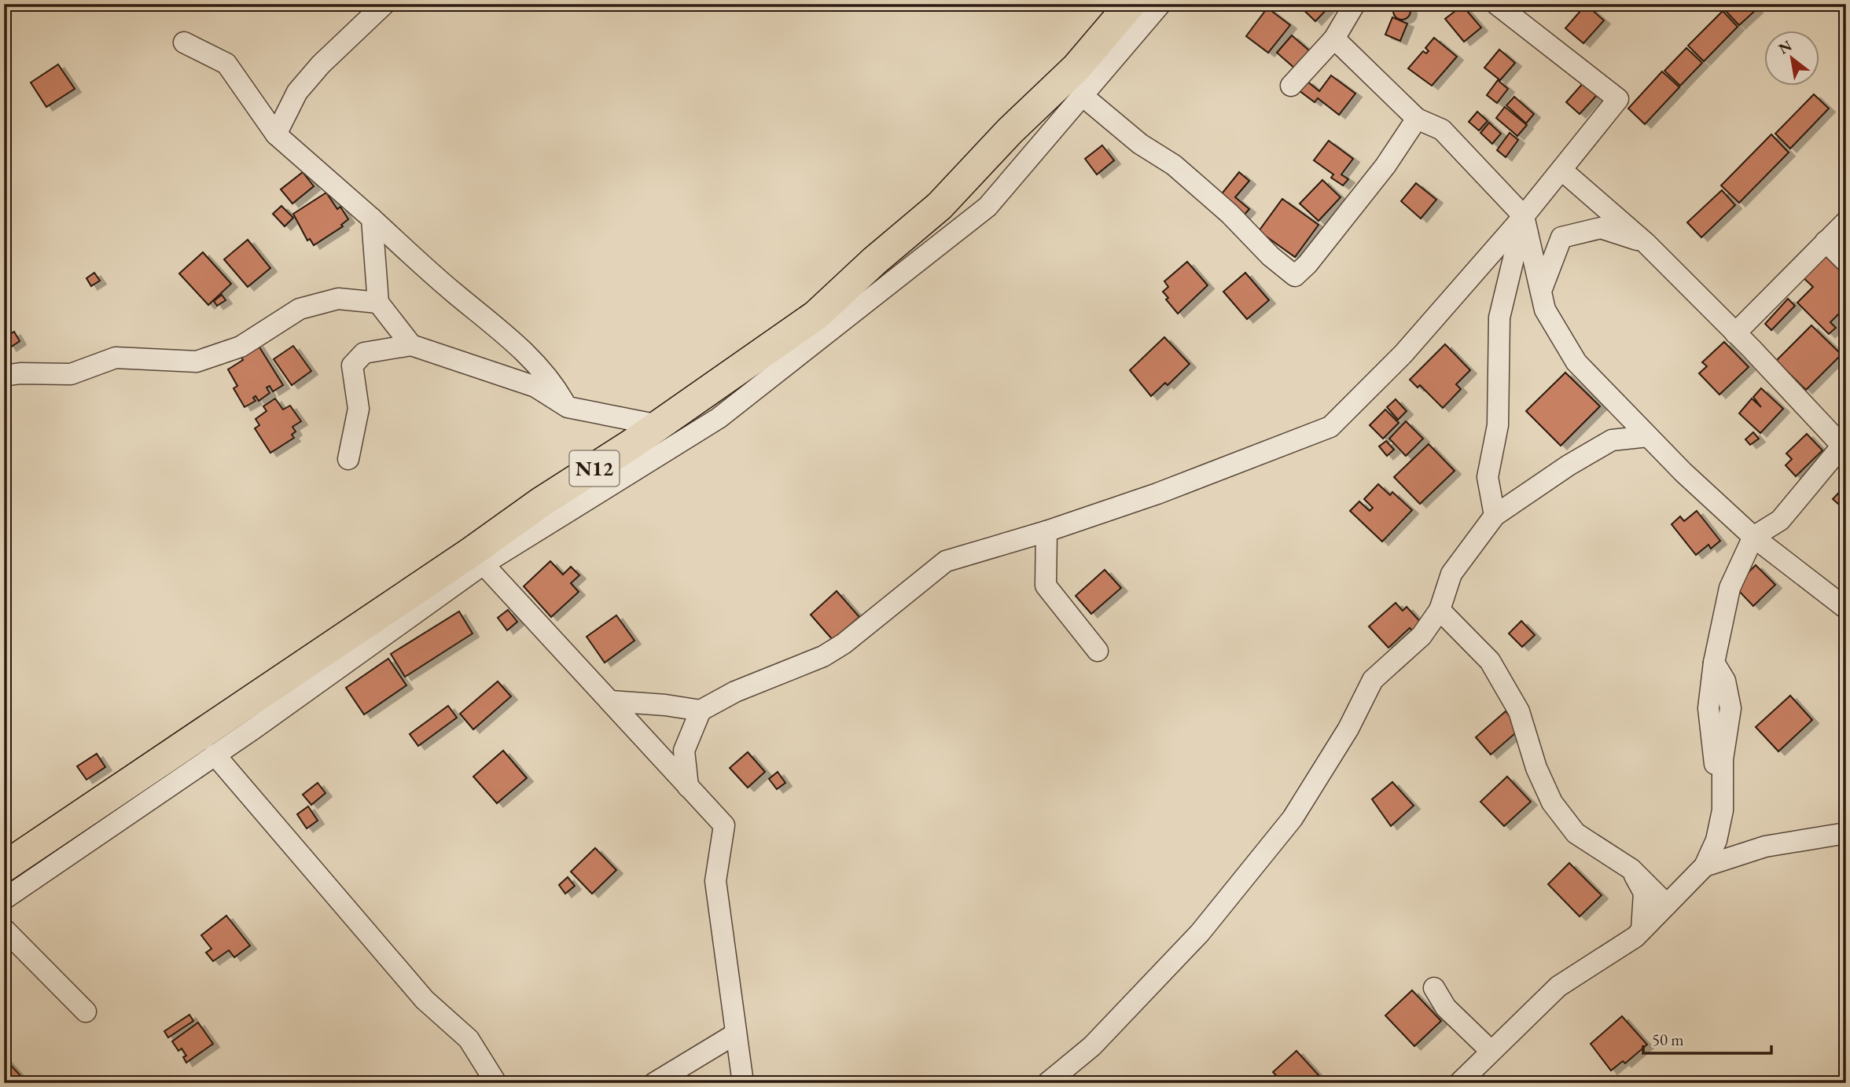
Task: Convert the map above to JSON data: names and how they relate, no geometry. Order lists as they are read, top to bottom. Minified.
{"streets":{"main road":["N12"]},"scale_bar":"50 m","north":"top left"}
